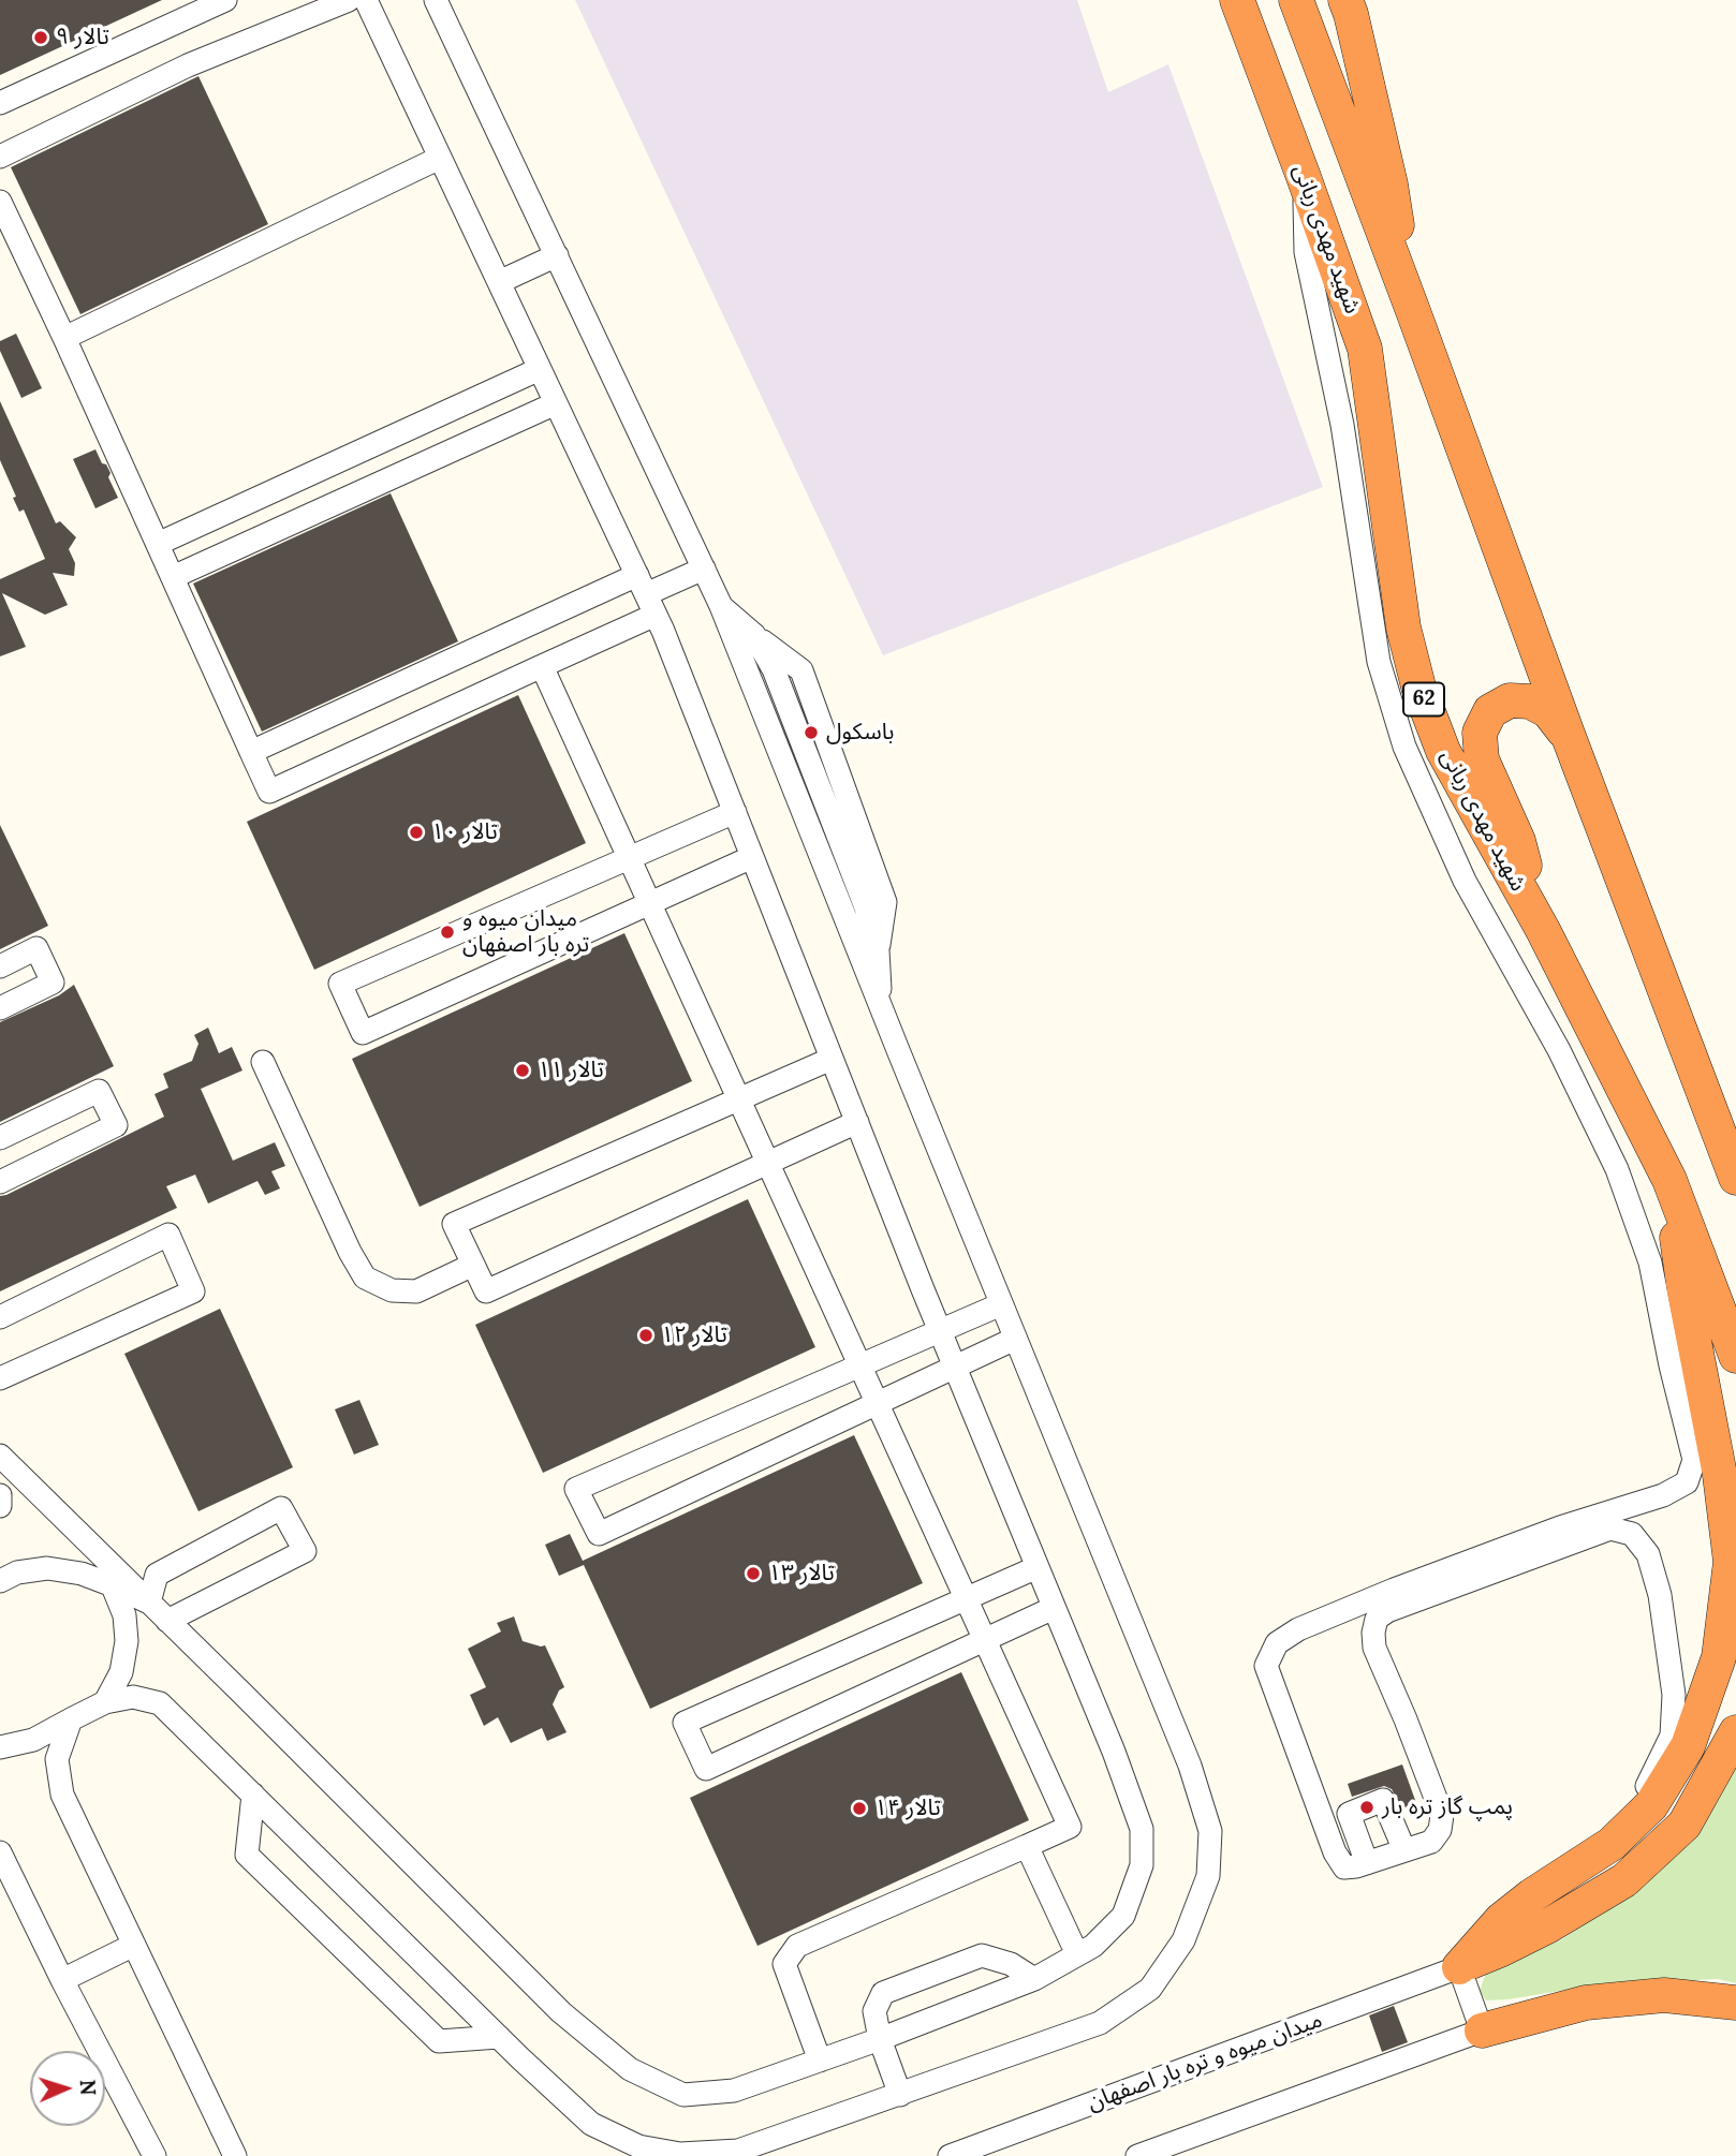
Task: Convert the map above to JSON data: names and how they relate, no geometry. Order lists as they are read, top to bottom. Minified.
{"streets":{"highway":["شهید مهدی ربانی","62"],"lane":["میدان میوه و تره بار اصفهان"]},"places":["تالار ۹","باسكول","تالار ۱۰","میدان میوه و تره بار اصفهان","تالار ۱۱","تالار ۱۲","تالار ۱۳","پمپ گاز تره بار","تالار ۱۴"],"north":"right"}
